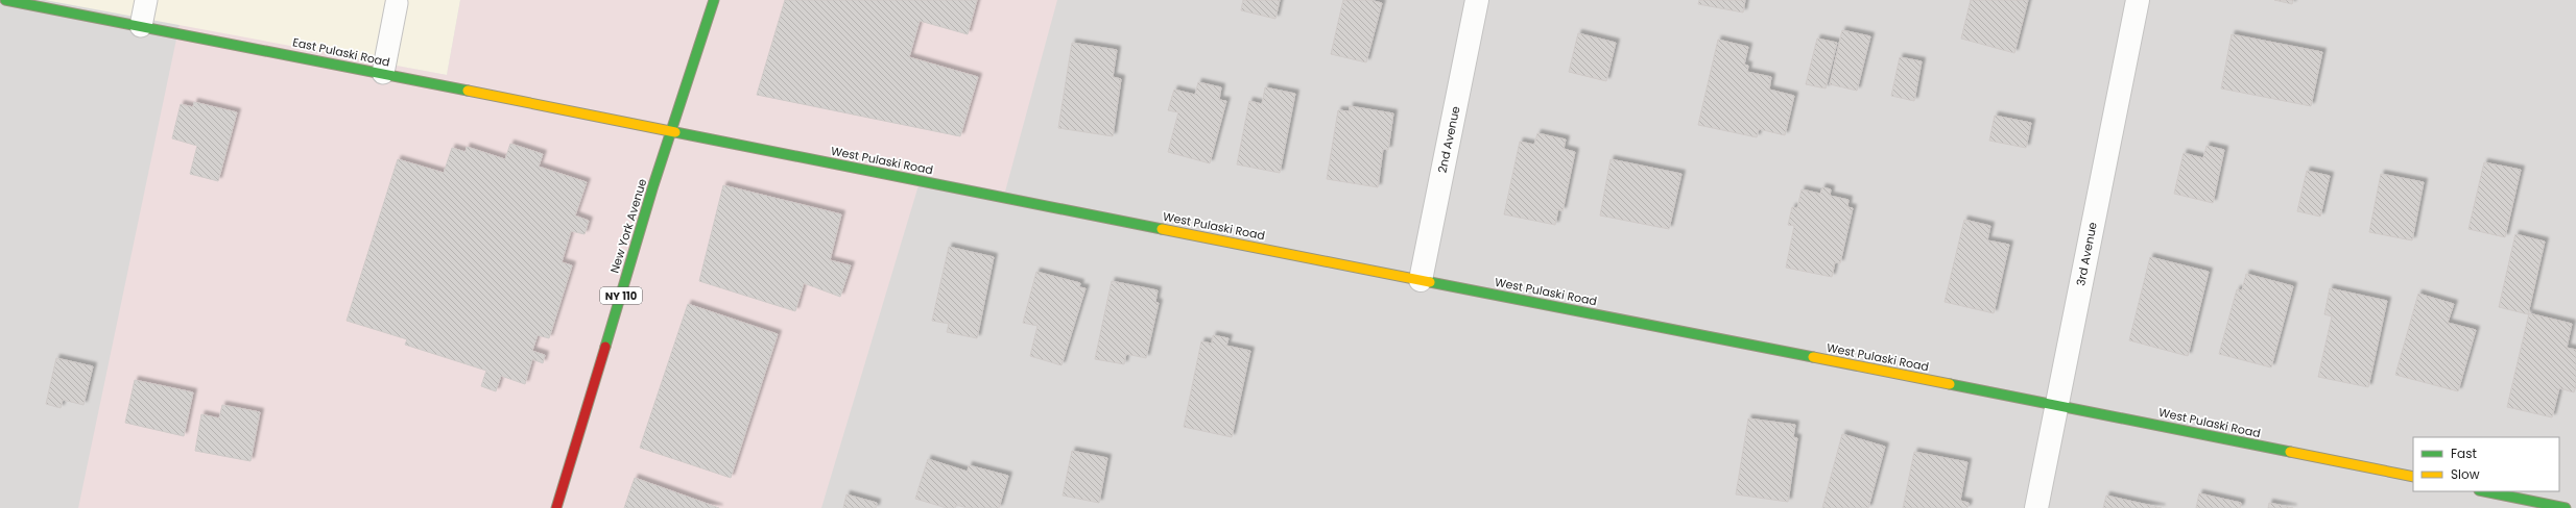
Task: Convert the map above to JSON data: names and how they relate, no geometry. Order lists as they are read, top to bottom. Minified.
{"streets":{"main road":["East Pulaski Road","West Pulaski Road","New York Avenue","NY 110"],"street":["2nd Avenue","3rd Avenue"]},"crossings":[["East Pulaski Road","West Pulaski Road"],["East Pulaski Road","New York Avenue"],["2nd Avenue","West Pulaski Road"],["West Pulaski Road","New York Avenue"],["West Pulaski Road","3rd Avenue"]],"legend":["Fast","Slow"]}
